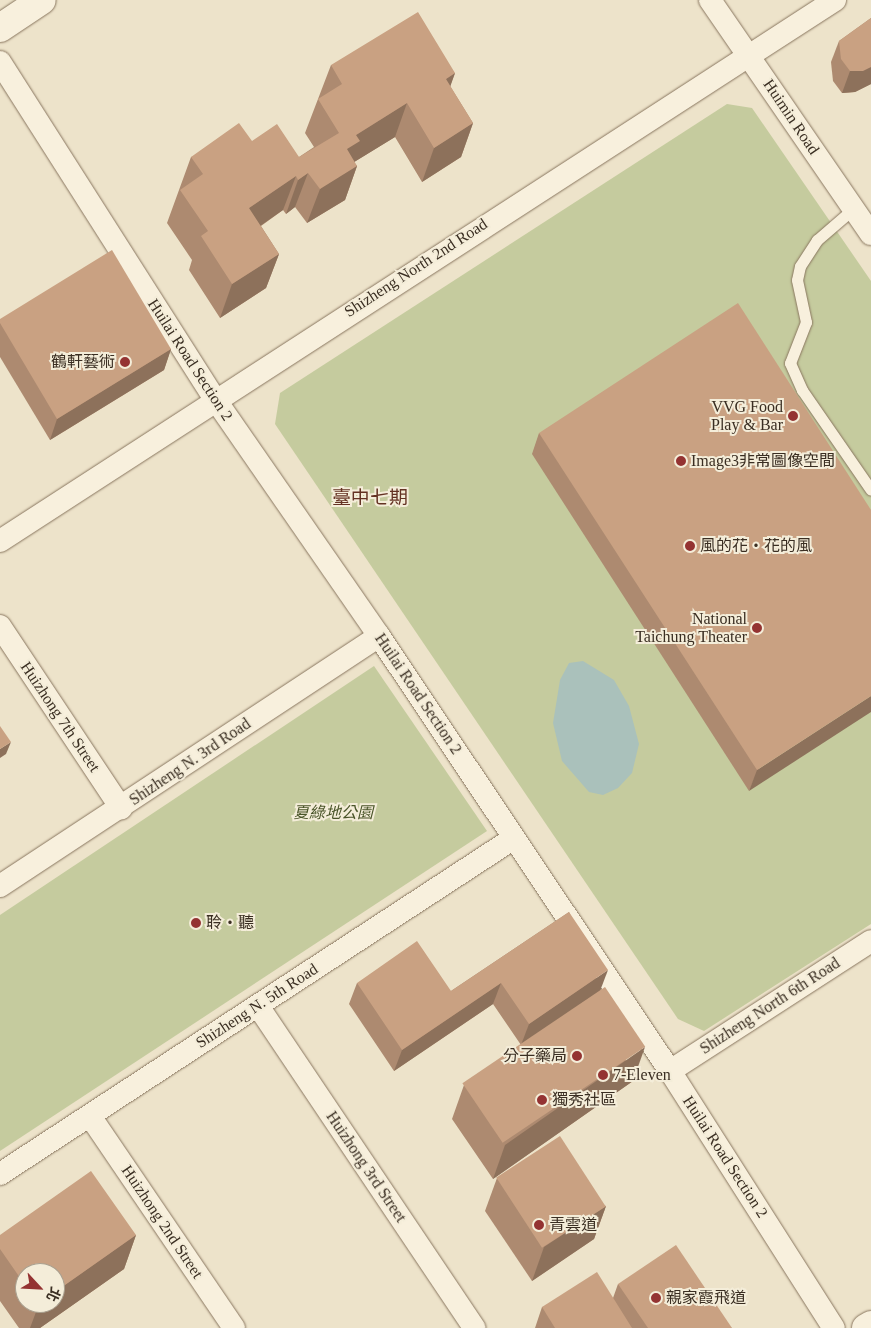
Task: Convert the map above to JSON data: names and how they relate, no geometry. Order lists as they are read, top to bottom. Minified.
{"streets":{"street":["Huimin Road","Shizheng North 2nd Road","Huilai Road Section 2","Huizhong 7th Street","Shizheng N. 3rd Road","Shizheng N. 5th Road","Shizheng North 6th Road","Huizhong 3rd Street","Huizhong 2nd Street"]},"crossings":[["Huimin Road","Shizheng North 2nd Road"],["Shizheng North 2nd Road","Huilai Road Section 2"],["Huilai Road Section 2","Shizheng N. 3rd Road"],["Huilai Road Section 2","Shizheng N. 5th Road"],["Huilai Road Section 2","Shizheng North 6th Road"],["Huizhong 7th Street","Shizheng N. 3rd Road"],["Shizheng N. 5th Road","Huizhong 3rd Street"],["Shizheng N. 5th Road","Huizhong 2nd Street"]],"districts":["臺中七期"],"parks":["夏綠地公園"],"places":["鶴軒藝術","VVG Food Play & Bar","Image3非常圖像空間","風的花‧花的風","National Taichung Theater","聆‧聽","分子藥局","7-Eleven","獨秀社區","青雲道","親家霞飛道"],"north":"bottom right"}
